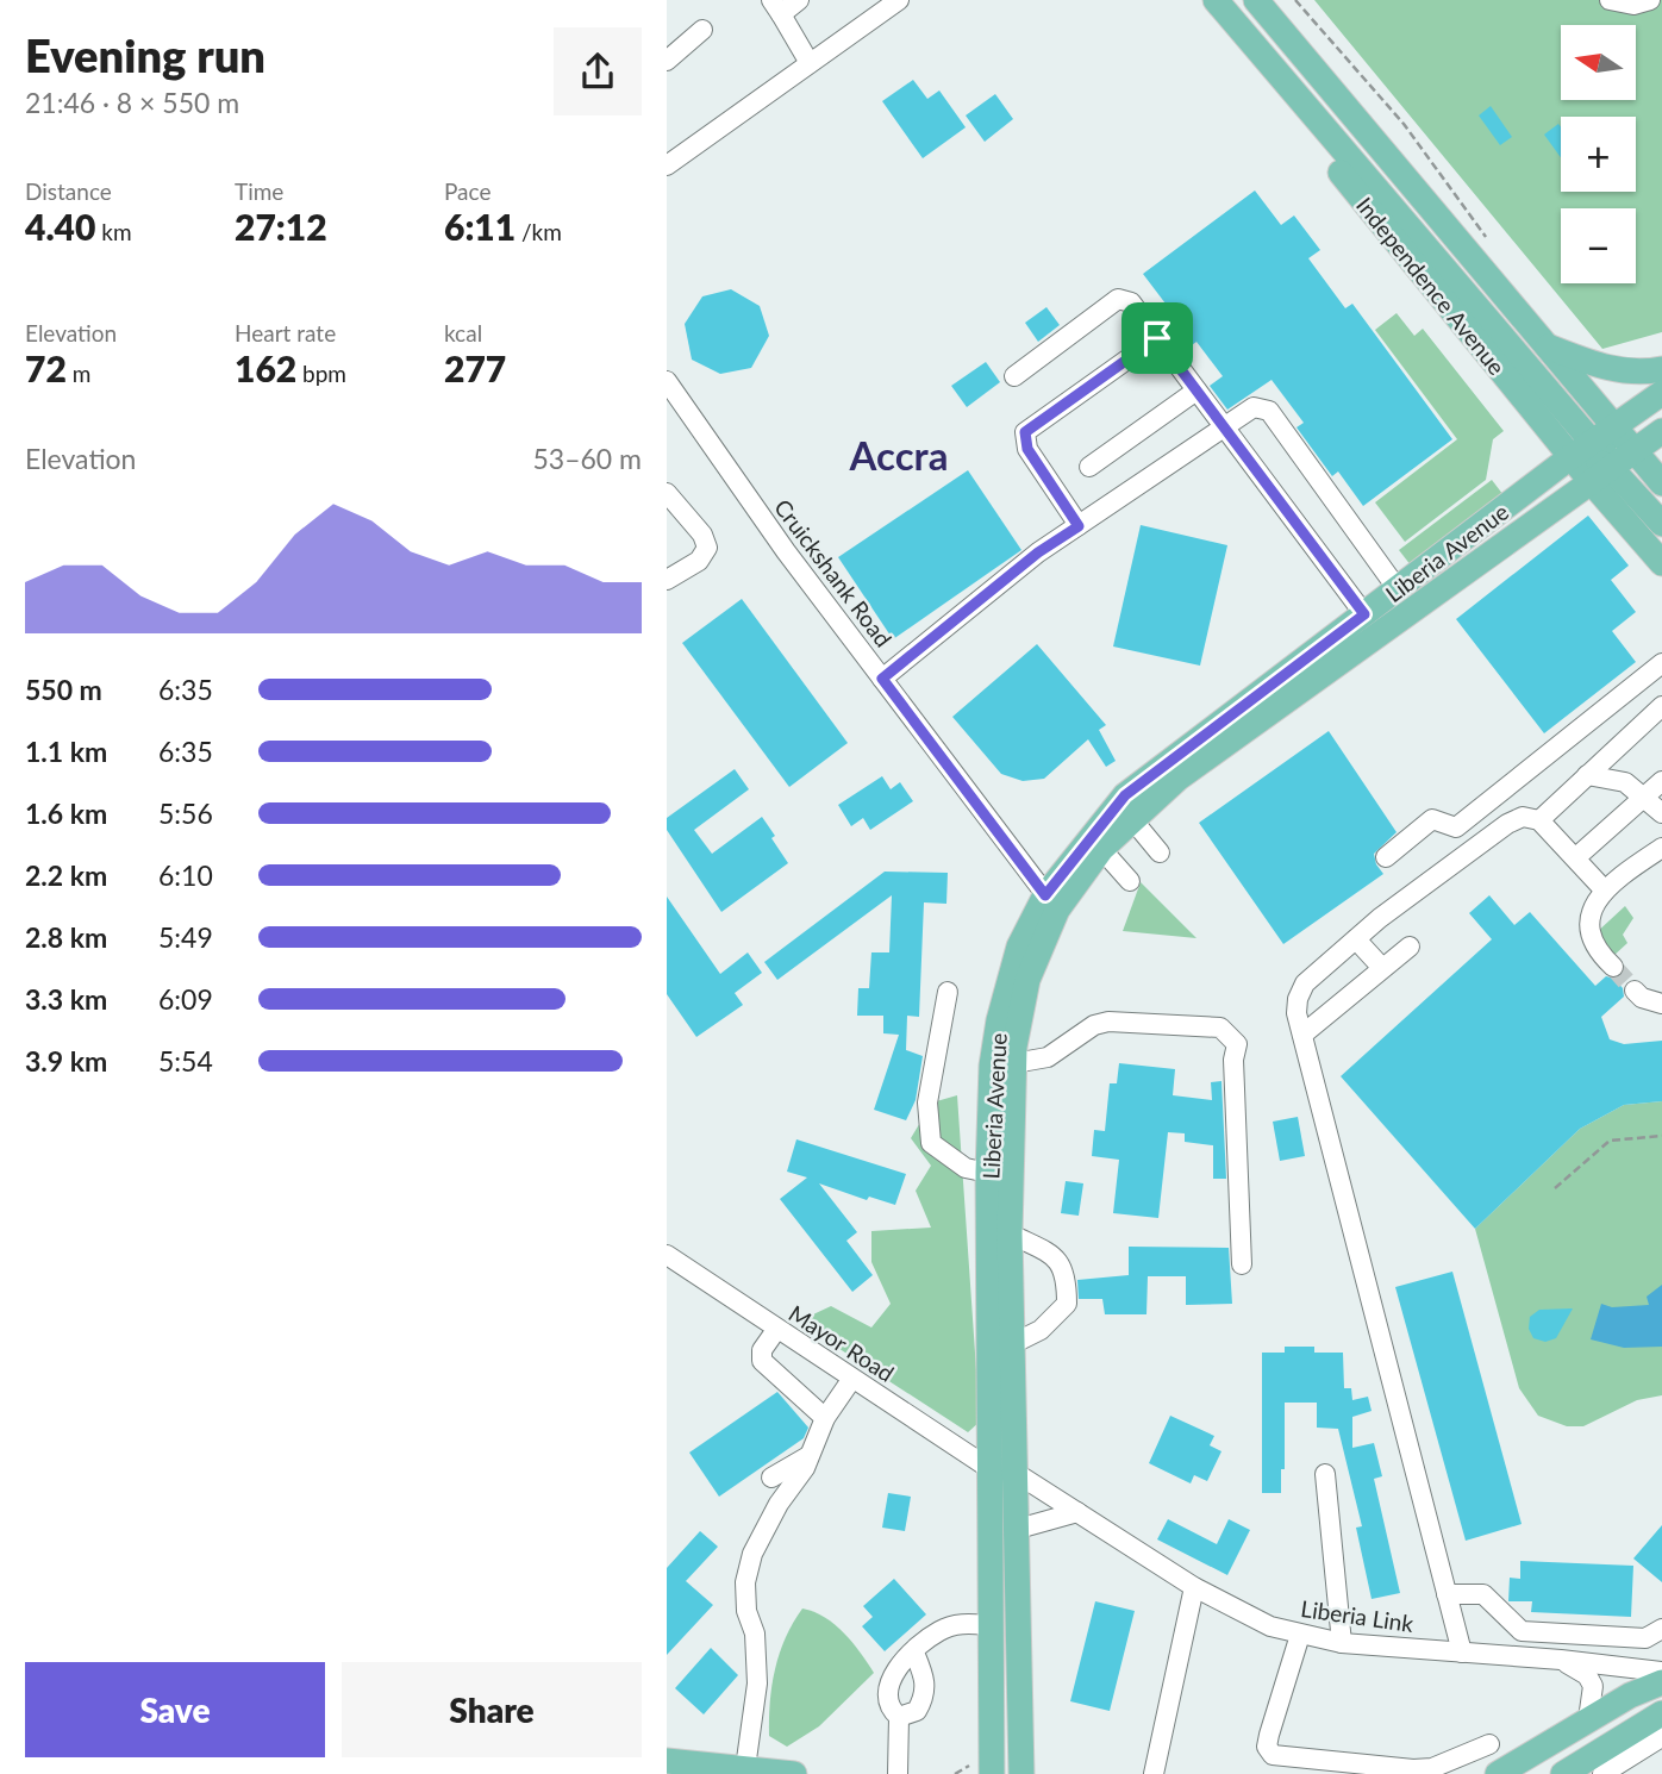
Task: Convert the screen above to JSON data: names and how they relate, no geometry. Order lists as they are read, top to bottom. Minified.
{"streets":{"main road":["Independence Avenue","Liberia Avenue"],"street":["Cruickshank Road","Mayor Road","Liberia Link"]},"crossings":[["Independence Avenue","Liberia Avenue"],["Liberia Avenue","Cruickshank Road"],["Liberia Avenue","Mayor Road"],["Liberia Avenue","Liberia Link"],["Mayor Road","Liberia Link"]],"districts":["Accra"],"north":"left","page":{"heading":["Evening run","21:46 · 8 × 550 m"],"map_buttons":["+","−"],"stats":[["Distance","4.40 km"],["Time","27:12"],["Pace","6:11 /km"],["Elevation","72 m"],["Heart rate","162 bpm"],["kcal","277"]],"chart":["Elevation","53–60 m"],"list":[{"name":"550 m","note":"6:35"},{"name":"1.1 km","note":"6:35"},{"name":"1.6 km","note":"5:56"},{"name":"2.2 km","note":"6:10"},{"name":"2.8 km","note":"5:49"},{"name":"3.3 km","note":"6:09"},{"name":"3.9 km","note":"5:54"}],"buttons":["Save","Share"]}}
